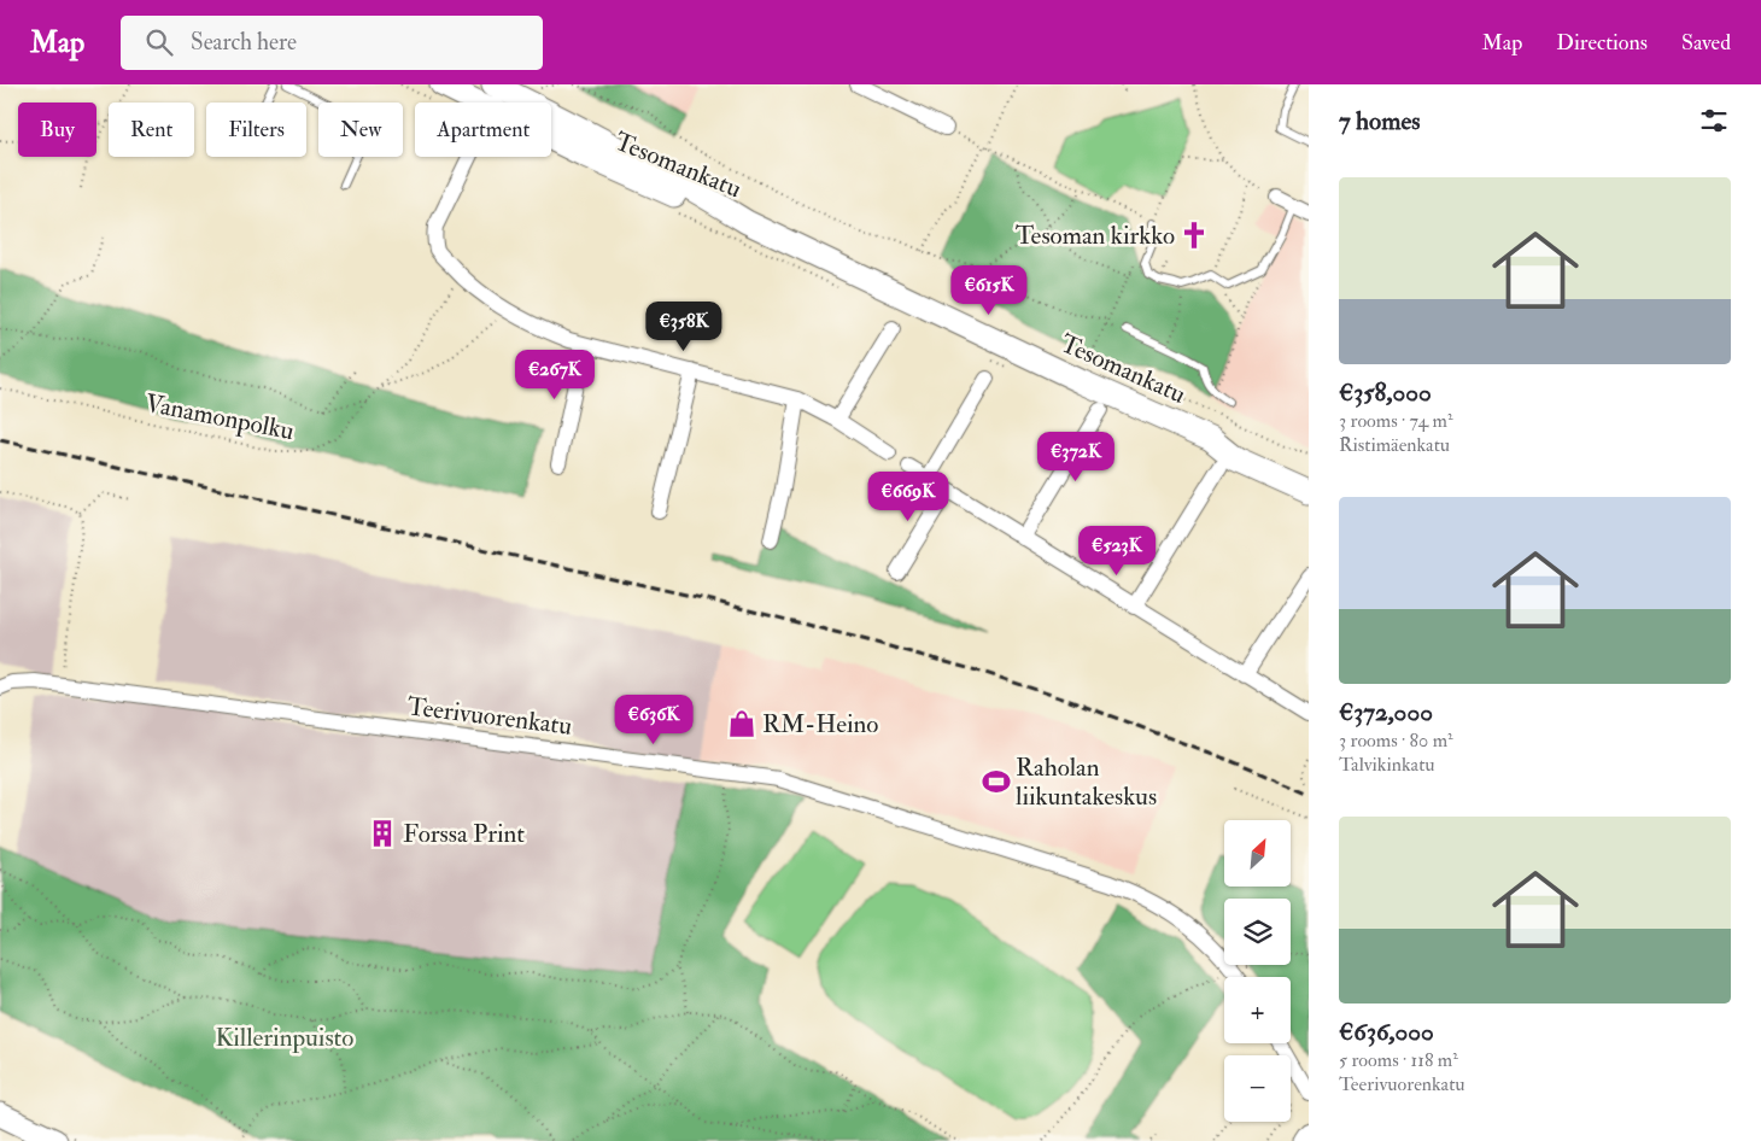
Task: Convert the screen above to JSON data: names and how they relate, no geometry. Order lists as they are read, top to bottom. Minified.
{"streets":{"main road":["Tesomankatu"],"street":["Teerivuorenkatu"],"path":["Vanamonpolku"]},"parks":["Killerinpuisto"],"places":{"church":["Tesoman kirkko"],"shop":["RM-Heino"],"sports":["Raholan liikuntakeskus"],"building":["Forssa Print"]},"north":"top right","page":{"header":"Map","search":"Search here","nav":["Map","Directions","Saved"],"heading":"7 homes","chip":["Buy","Rent","Filters","New","Apartment"],"list":[{"name":"€358,000","note":"3 rooms · 74 m² · Ristimäenkatu"},{"name":"€372,000","note":"3 rooms · 80 m² · Talvikinkatu"},{"name":"€636,000","note":"5 rooms · 118 m² · Teerivuorenkatu"}],"price":["€615K","€358K","€267K","€372K","€669K","€523K","€636K"],"map_buttons":["+","−"]}}
